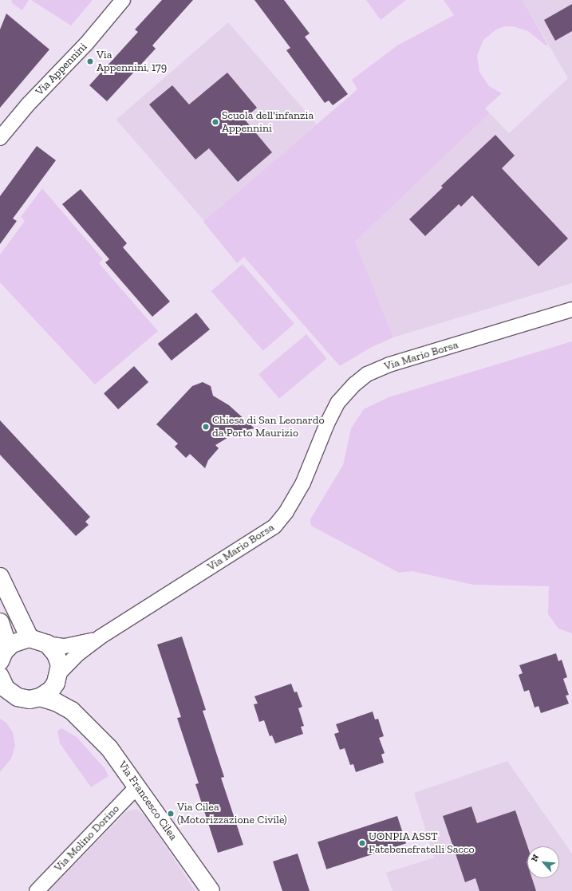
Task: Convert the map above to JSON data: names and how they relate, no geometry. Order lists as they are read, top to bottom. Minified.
{"streets":{"street":["Via Appennini","Via Mario Borsa","Via Francesco Cilea","Via Molino Dorino"]},"crossings":[["Via Mario Borsa","Via Francesco Cilea"],["Via Francesco Cilea","Via Molino Dorino"]],"places":["Via Appennini, 179","Scuola dell'infanzia Appennini","Chiesa di San Leonardo da Porto Maurizio","Via Cilea (Motorizzazione Civile)","UONPIA ASST Fatebenefratelli Sacco"],"north":"top left"}
